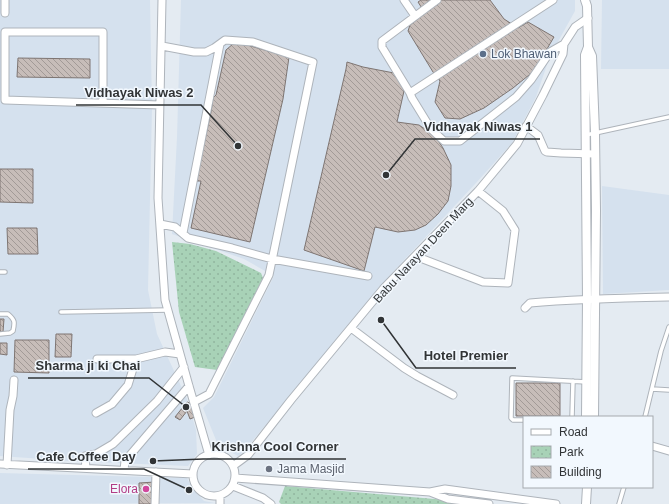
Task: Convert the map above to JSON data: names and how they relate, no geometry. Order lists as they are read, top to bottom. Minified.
{"streets":{"street":["Babu Narayan Deen Marg"]},"places":["Lok Bhawan","Vidhayak Niwas 2","Vidhayak Niwas 1","Hotel Premier","Sharma ji ki Chai","Krishna Cool Corner","Jama Masjid","Elora","Cafe Coffee Day"],"legend":["Road","Park","Building"]}
